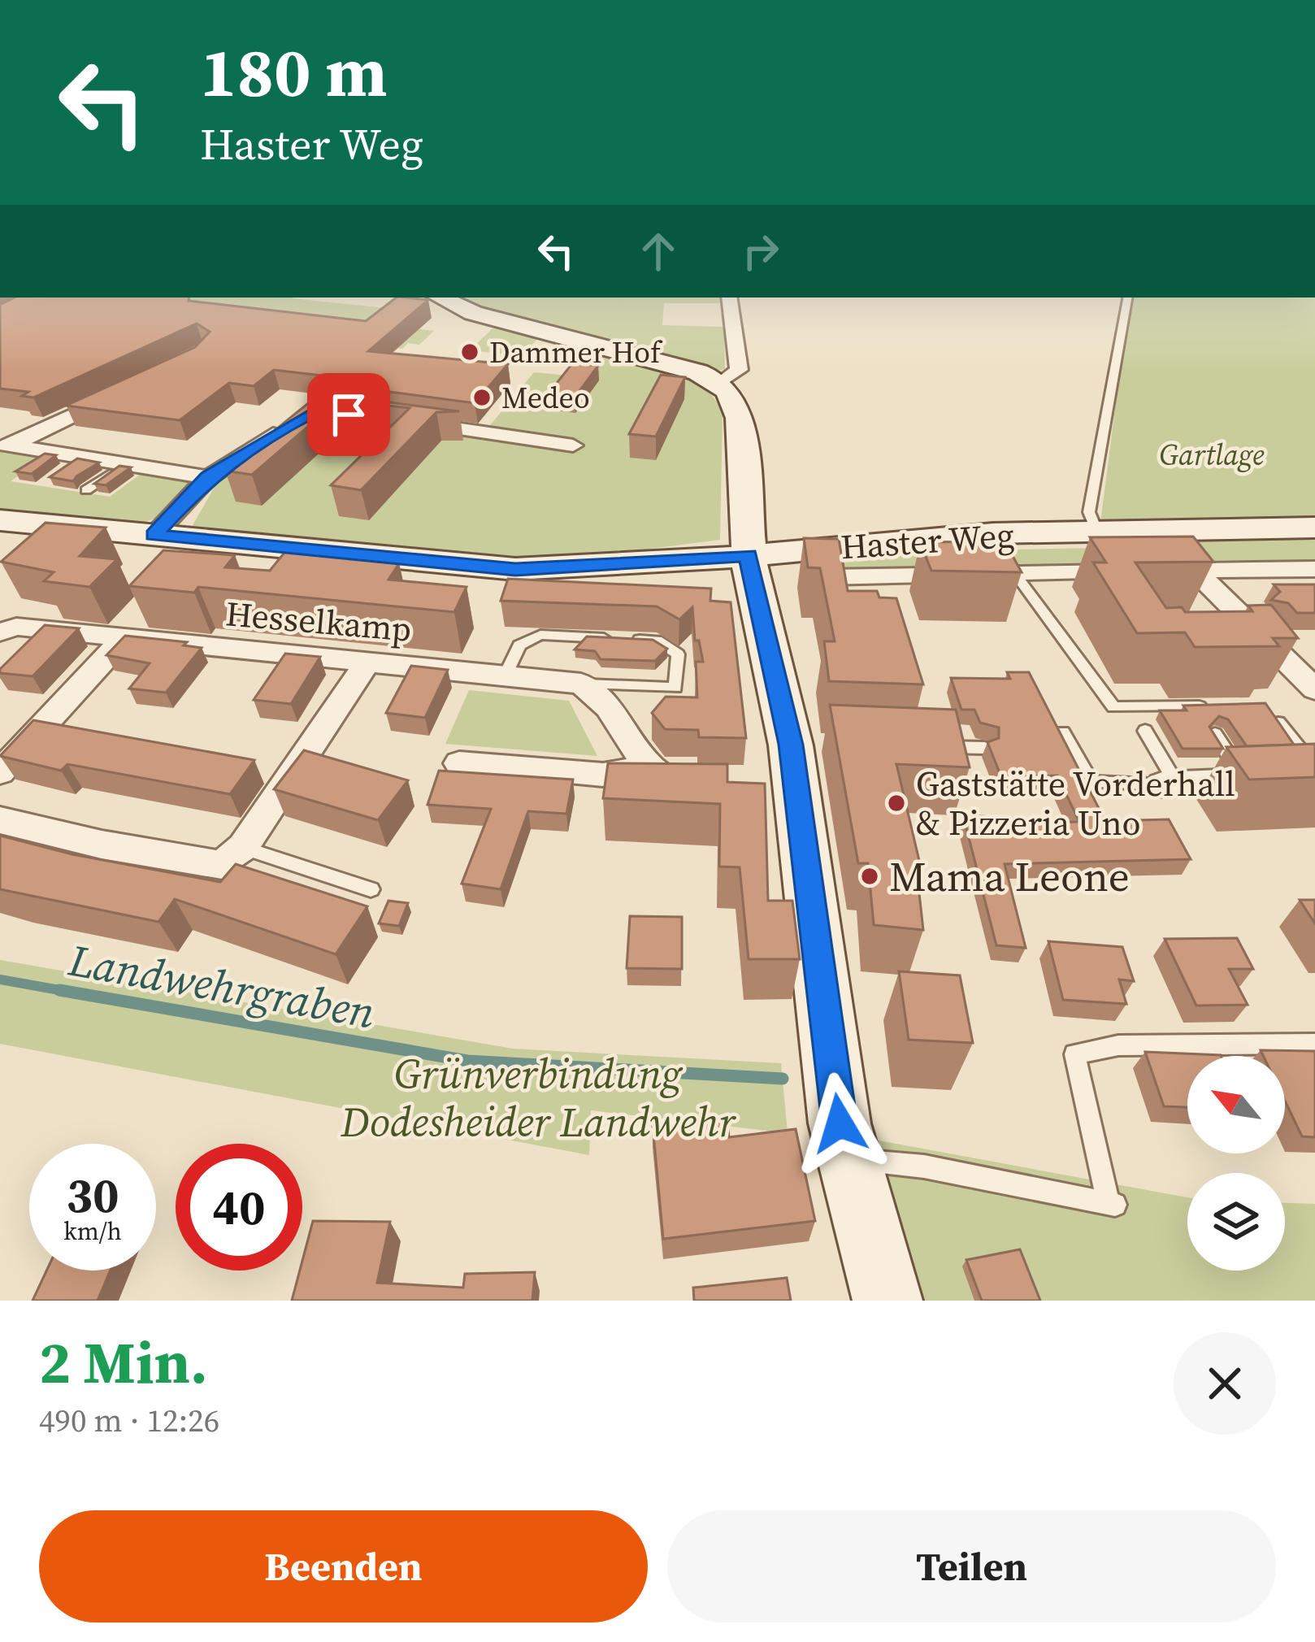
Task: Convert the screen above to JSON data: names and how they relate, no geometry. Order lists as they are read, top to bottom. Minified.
{"streets":{"street":["Haster Weg","Hesselkamp"]},"water":["Landwehrgraben"],"parks":["Gartlage","Grünverbindung Dodesheider Landwehr"],"places":["Dammer Hof","Medeo","Gaststätte Vorderhall & Pizzeria Uno","Mama Leone"],"north":"top left","page":{"turn":["180 m","Haster Weg"],"speed":"30 km/h","limit":"40","heading":["2 Min.","490 m · 12:26"],"buttons":["Beenden","Teilen"]}}
